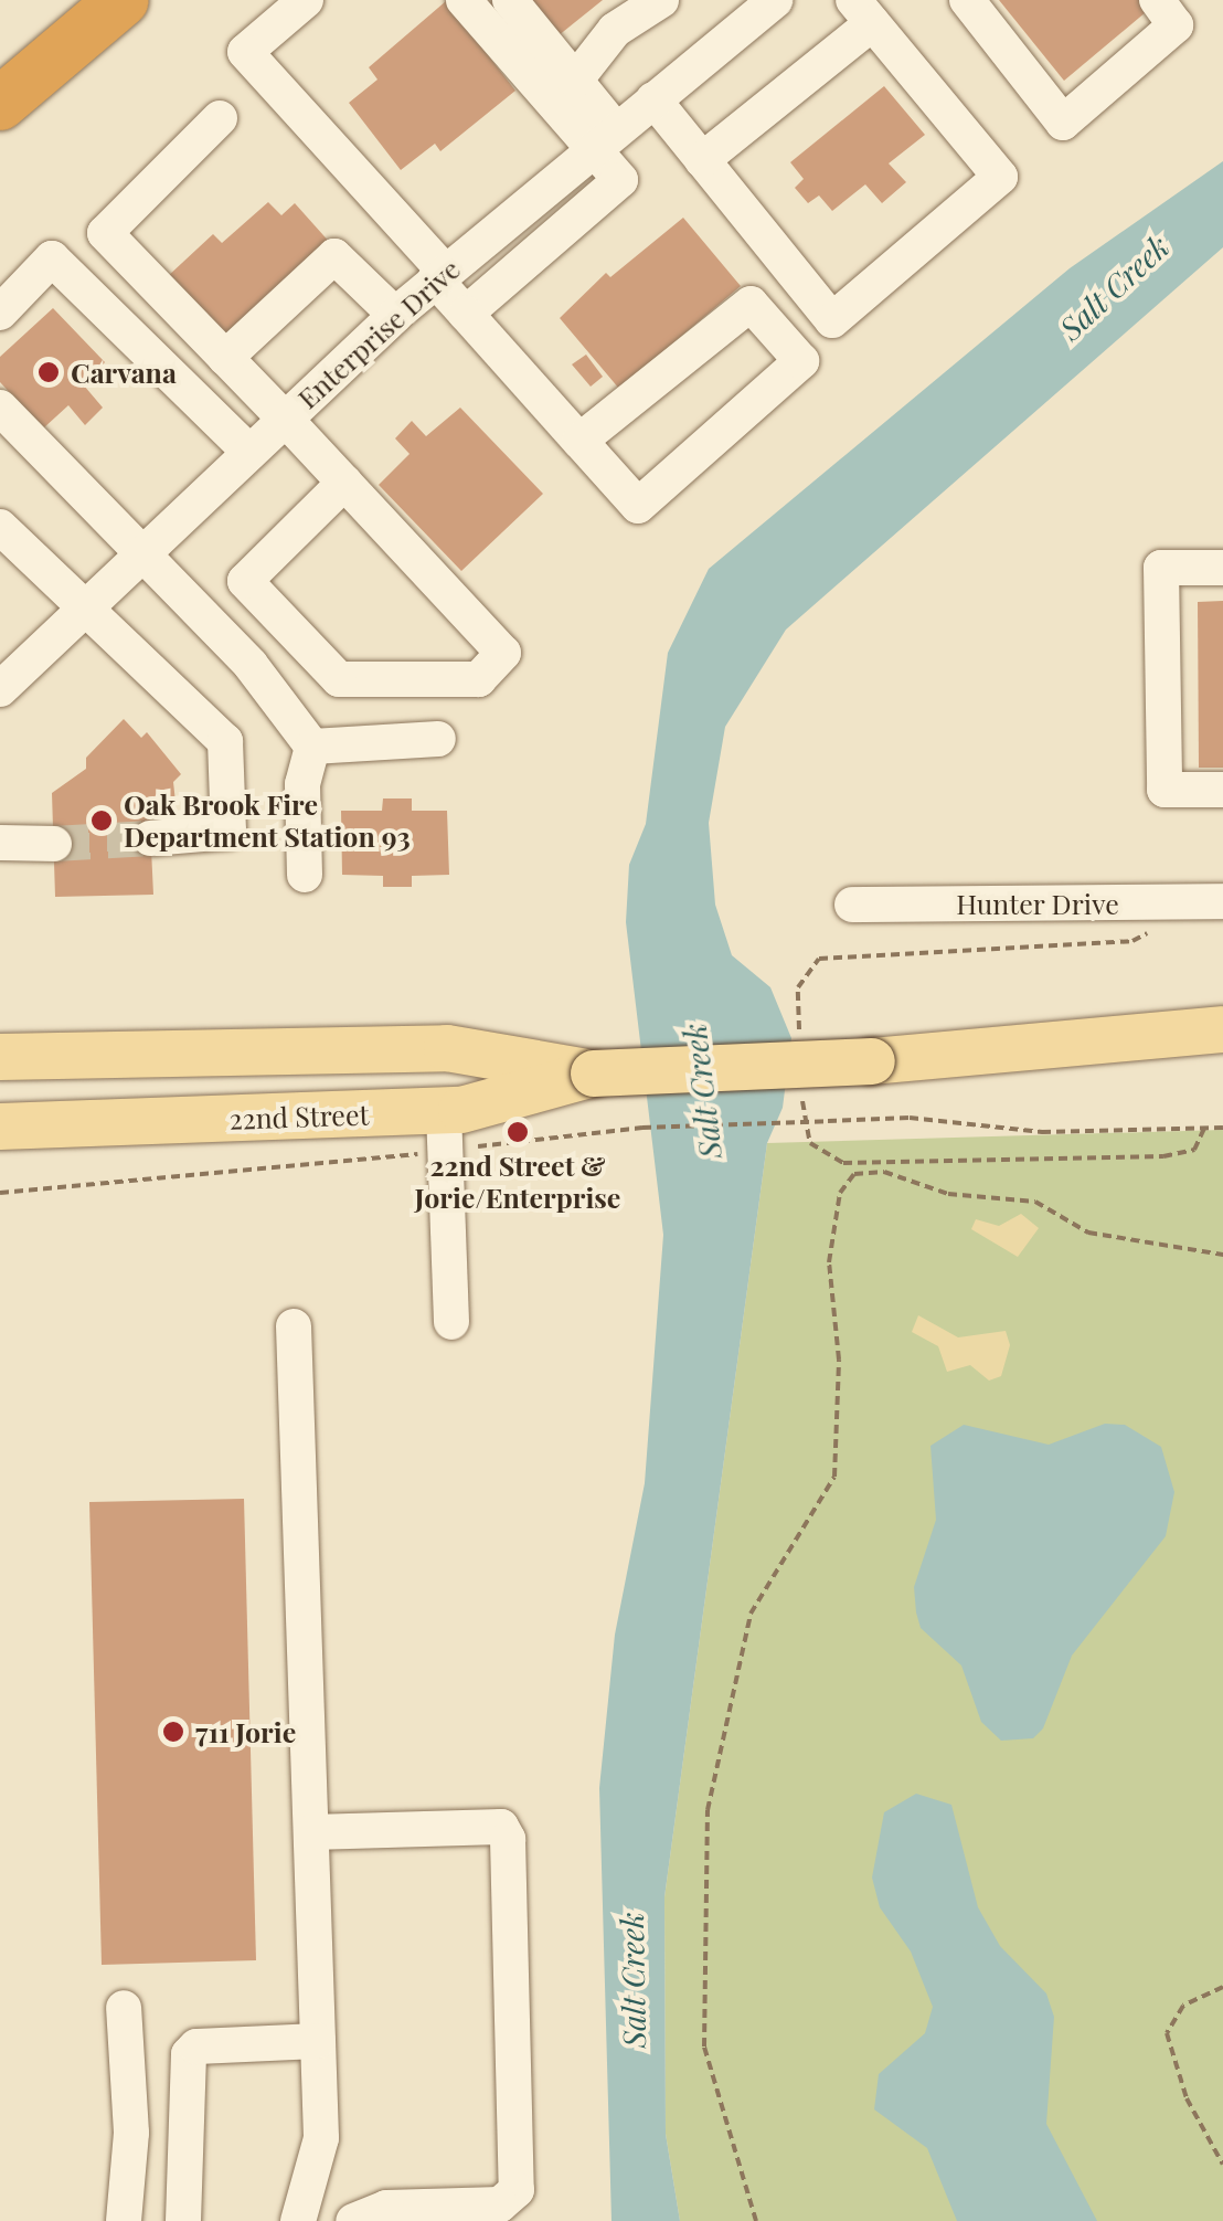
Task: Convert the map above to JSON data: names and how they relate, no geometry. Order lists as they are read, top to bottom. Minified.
{"streets":{"main road":["22nd Street"],"street":["Enterprise Drive","Hunter Drive"]},"water":["Salt Creek"],"places":["Carvana","Oak Brook Fire Department Station 93","22nd Street & Jorie/Enterprise","711 Jorie"]}
